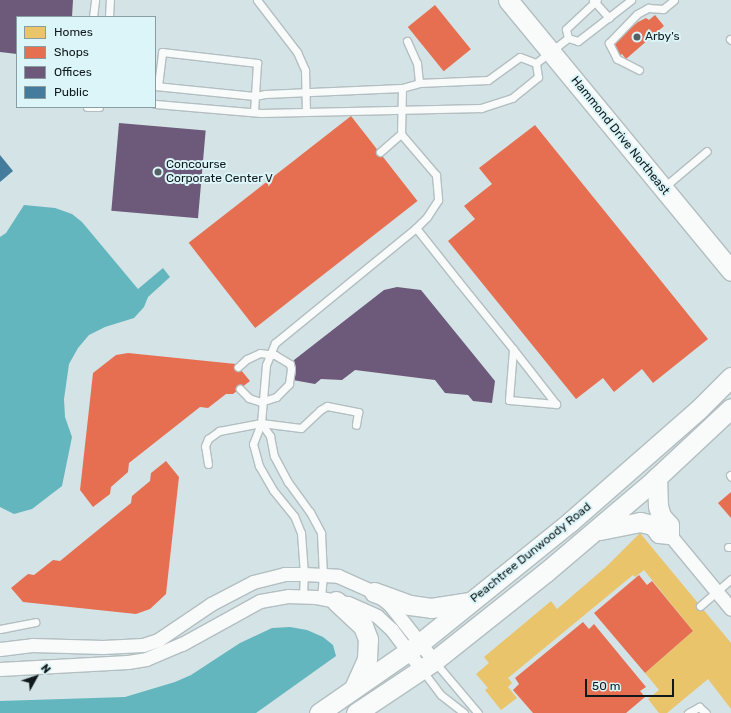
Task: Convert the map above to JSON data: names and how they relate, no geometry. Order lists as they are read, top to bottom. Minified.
{"streets":{"main road":["Hammond Drive Northeast","Peachtree Dunwoody Road"]},"places":["Arby's","Concourse Corporate Center V"],"legend":["Homes","Shops","Offices","Public"],"scale_bar":"50 m","north":"top right"}
